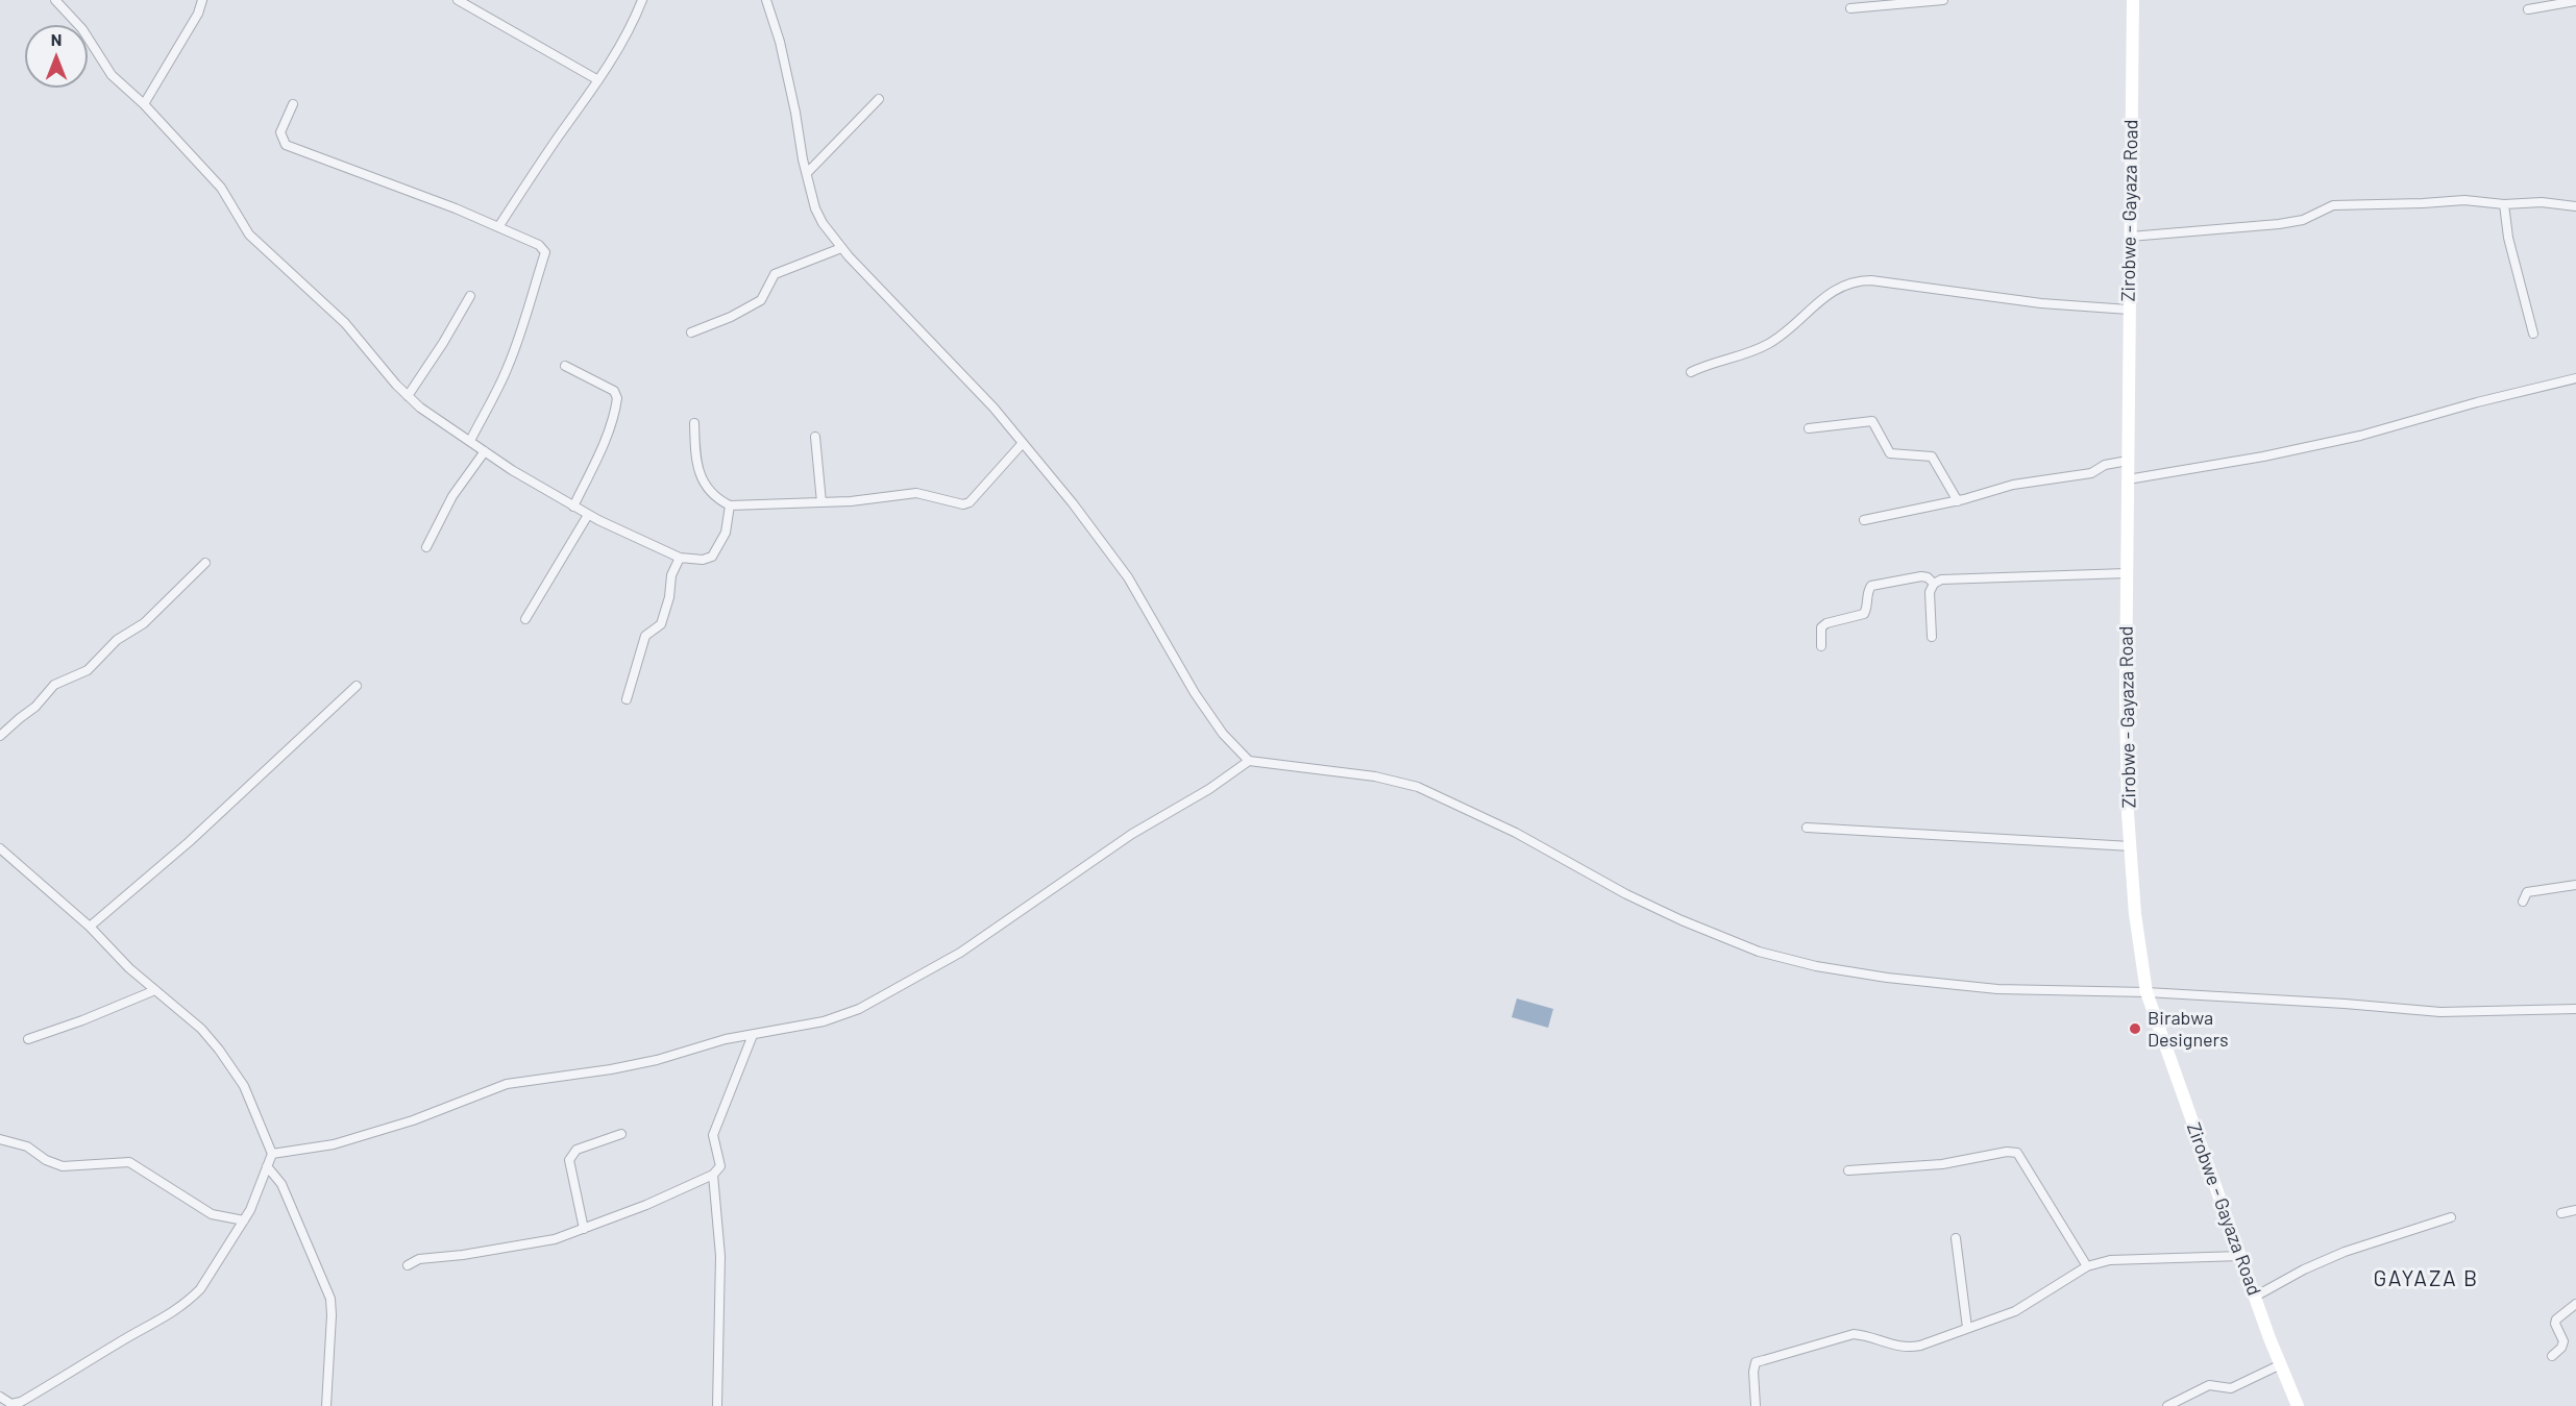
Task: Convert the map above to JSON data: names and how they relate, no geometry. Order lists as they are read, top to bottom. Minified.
{"streets":{"street":["Zirobwe - Gayaza Road"]},"districts":["GAYAZA B"],"places":["Birabwa Designers"],"north":"top"}
